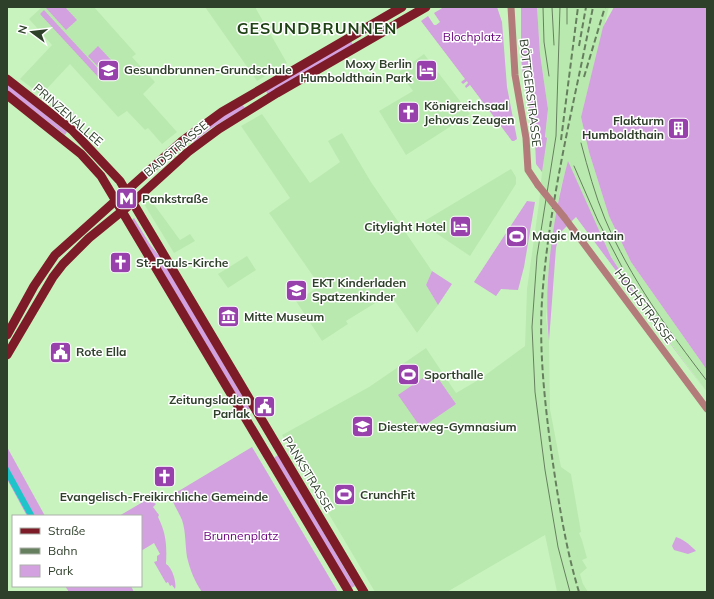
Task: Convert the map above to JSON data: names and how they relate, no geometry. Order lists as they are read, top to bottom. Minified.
{"streets":{"main road":["PRINZENALLEE","BADSTRASSE","PANKSTRASSE"],"street":["BÖTTGERSTRASSE","HOCHSTRASSE"]},"crossings":[["BÖTTGERSTRASSE","HOCHSTRASSE"],["PRINZENALLEE","BADSTRASSE"],["PRINZENALLEE","PANKSTRASSE"],["BADSTRASSE","PANKSTRASSE"]],"districts":["GESUNDBRUNNEN"],"parks":["Blochplatz","Brunnenplatz"],"places":{"school or university":["Gesundbrunnen-Grundschule","EKT Kinderladen Spatzenkinder","Diesterweg-Gymnasium"],"hotel":["Moxy Berlin Humboldthain Park","Citylight Hotel"],"church":["Königreichsaal Jehovas Zeugen","St.-Pauls-Kirche","Evangelisch-Freikirchliche Gemeinde"],"building":["Flakturm Humboldthain"],"metro station":["Pankstraße"],"sports":["Magic Mountain","Sporthalle","CrunchFit"],"museum":["Mitte Museum"],"public building":["Rote Ella","Zeitungsladen Parlak"]},"legend":["Straße","Bahn","Park"],"north":"left"}
